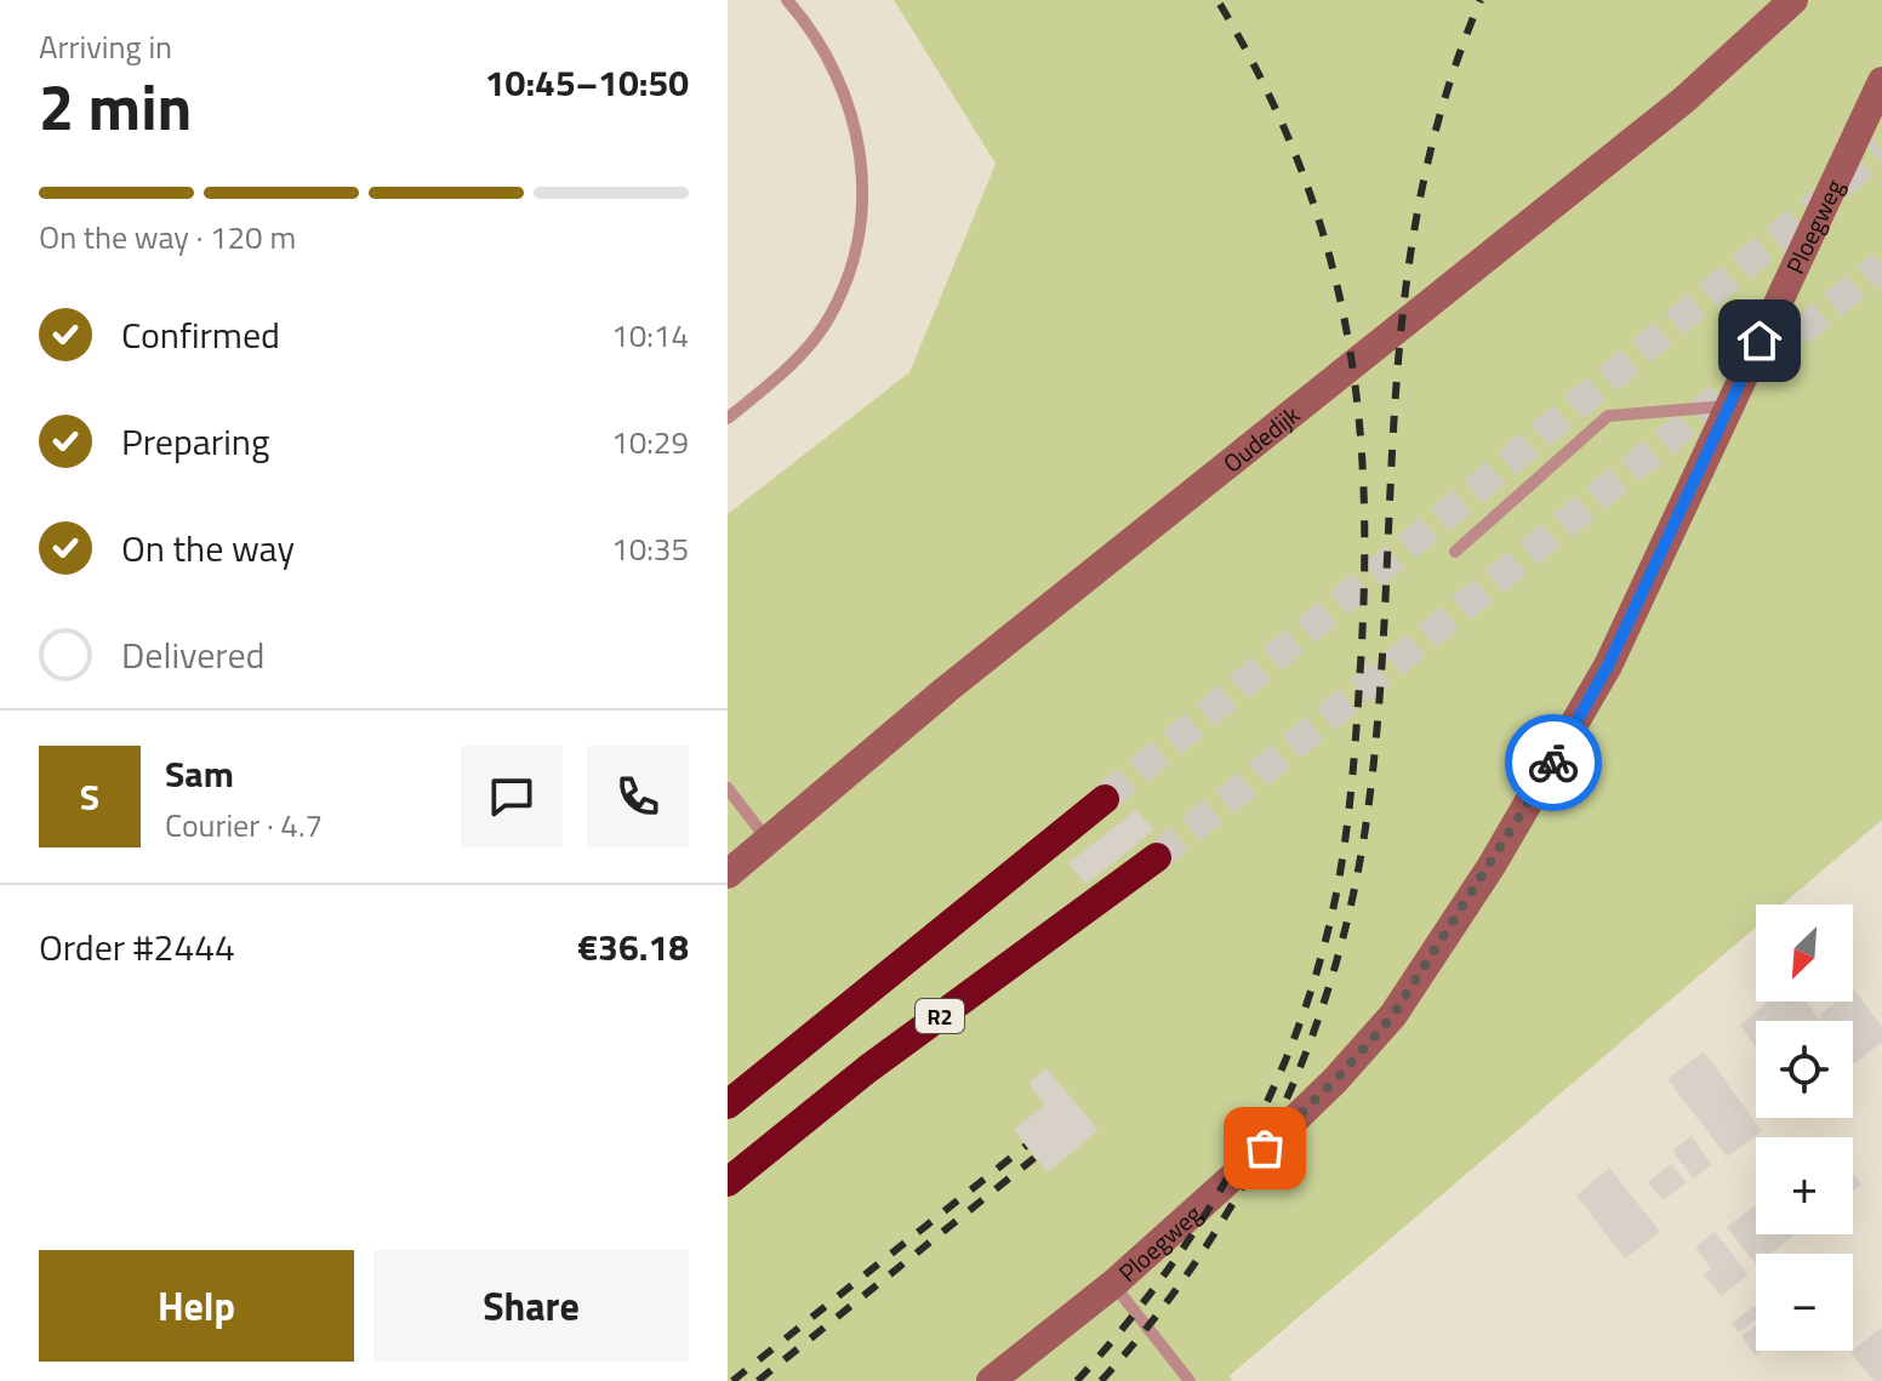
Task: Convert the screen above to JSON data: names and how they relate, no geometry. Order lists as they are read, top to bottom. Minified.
{"streets":{"highway":["R2"],"street":["Ploegweg","Oudedijk"]},"north":"bottom left","page":{"heading":["2 min","Arriving in","10:45–10:50"],"panel":["Sam","Courier · 4.7","Order #2444","€36.18"],"bar":"On the way · 120 m","list":[["Confirmed","10:14"],["Preparing","10:29"],["On the way","10:35"],"Delivered"],"round":"S","map_buttons":["+","−"],"buttons":["Help","Share"]}}
